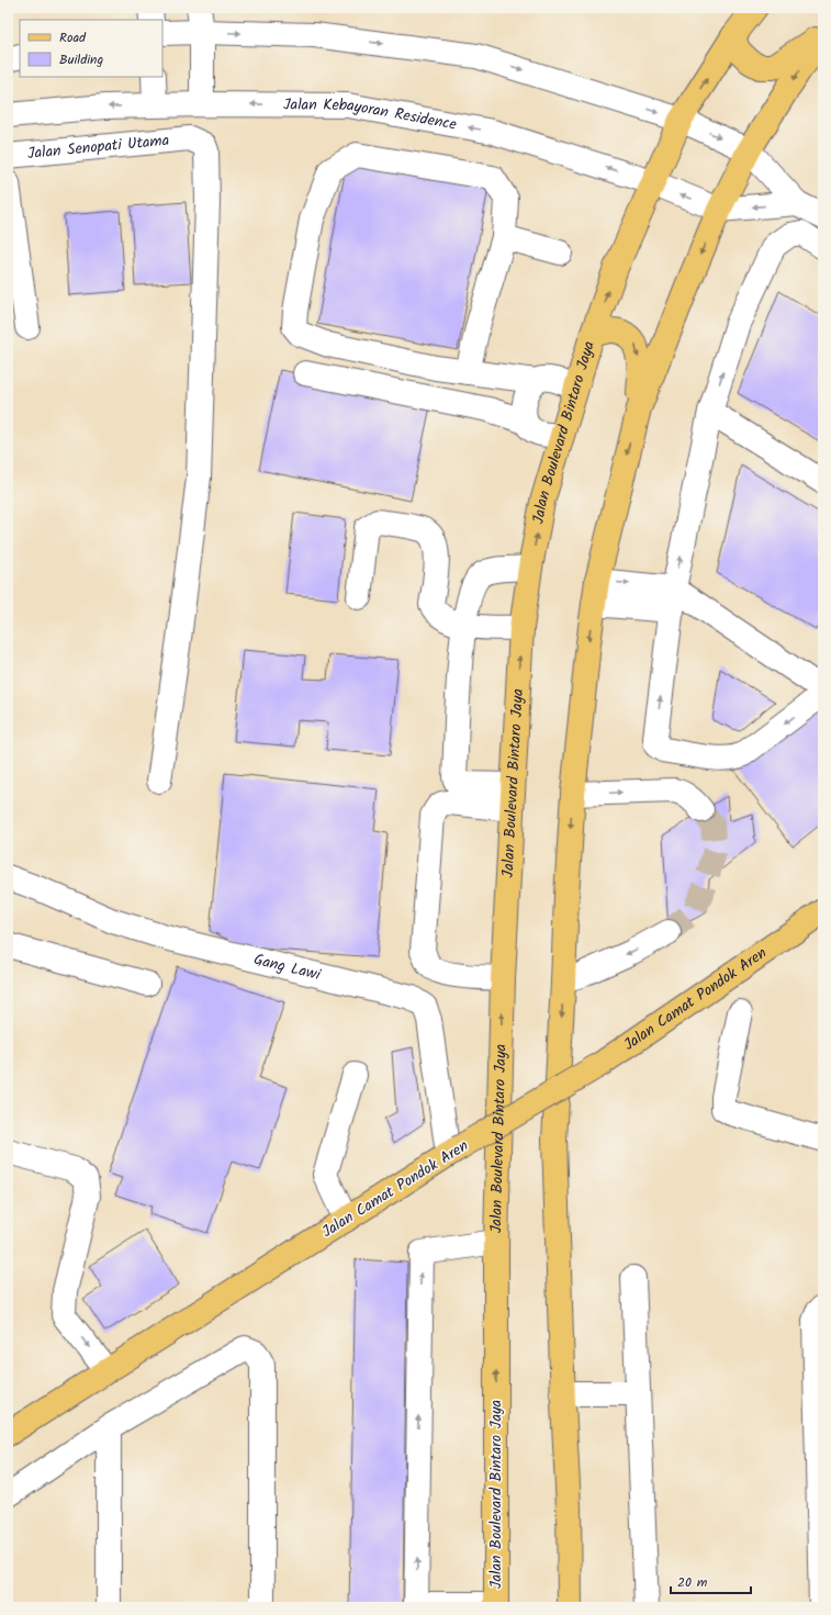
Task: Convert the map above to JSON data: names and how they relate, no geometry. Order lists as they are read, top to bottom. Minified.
{"streets":{"main road":["Jalan Boulevard Bintaro Jaya","Jalan Camat Pondok Aren"],"street":["Jalan Kebayoran Residence","Jalan Senopati Utama","Gang Lawi"]},"crossings":[["Jalan Kebayoran Residence","Jalan Boulevard Bintaro Jaya"],["Gang Lawi","Jalan Camat Pondok Aren"]],"legend":["Road","Building"],"scale_bar":"20 m"}
